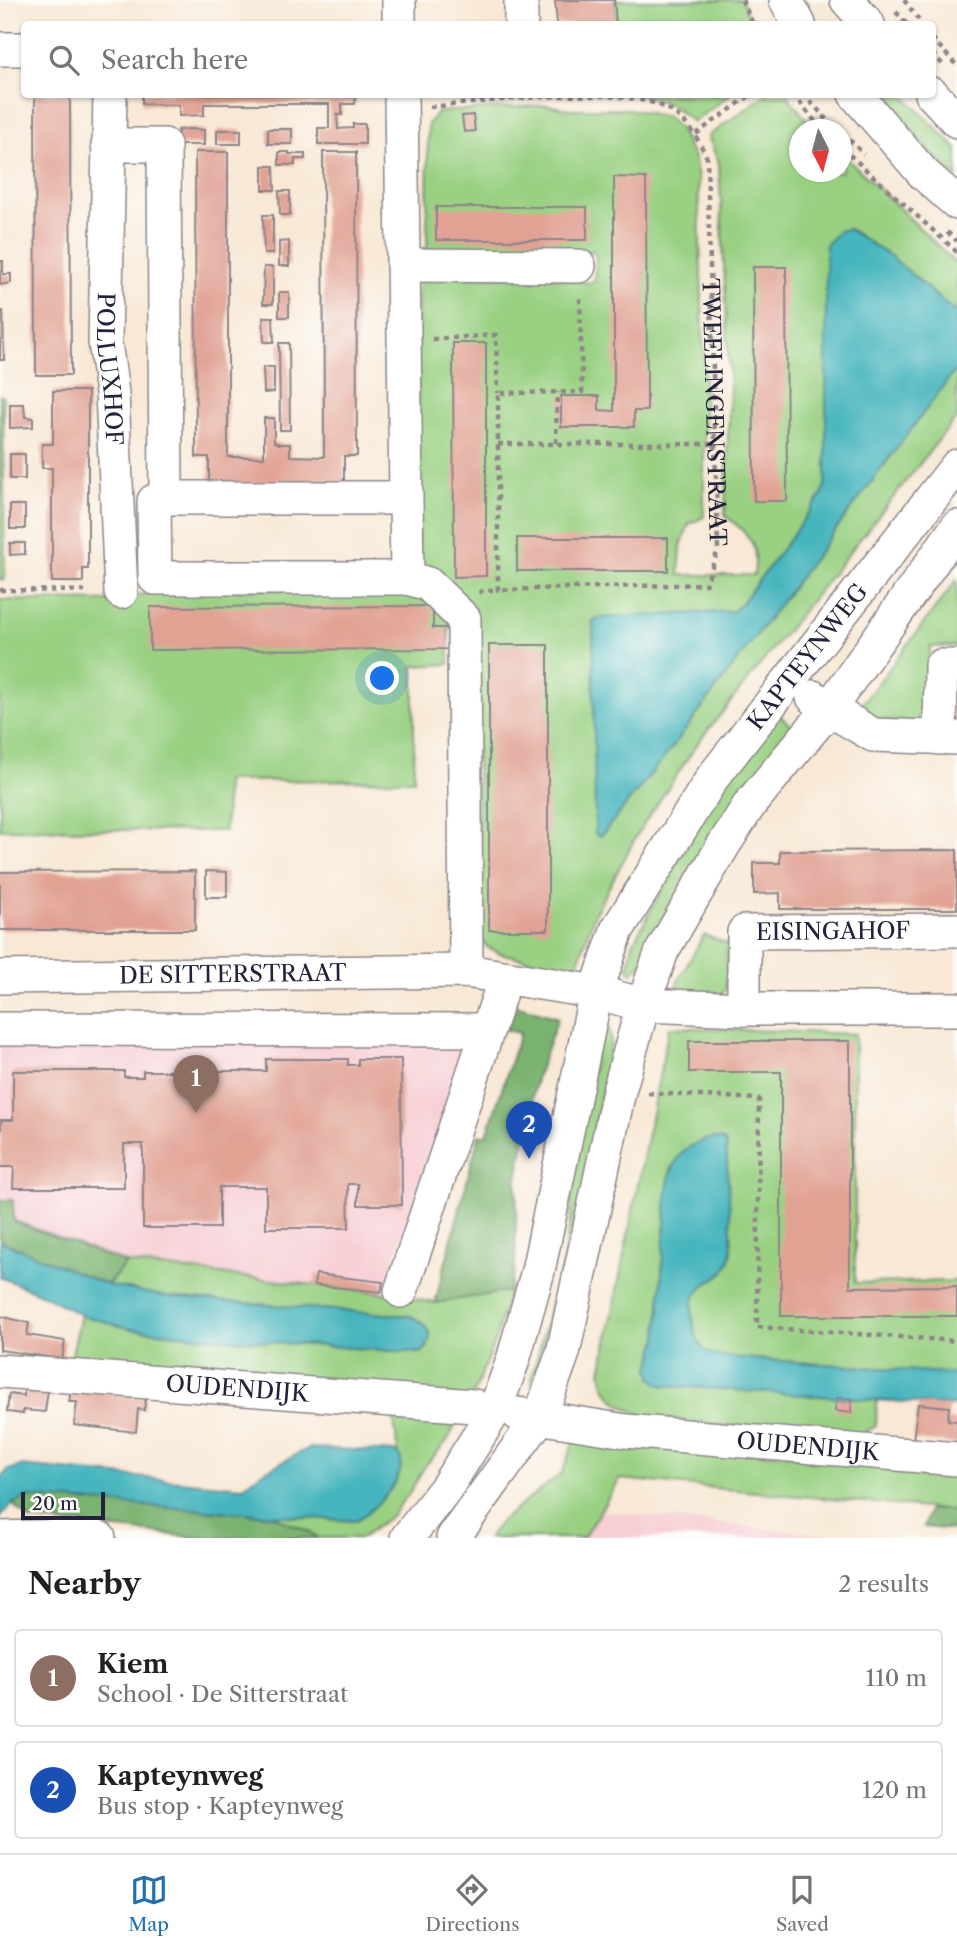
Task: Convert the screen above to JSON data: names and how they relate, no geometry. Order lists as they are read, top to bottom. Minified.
{"streets":{"street":["POLLUXHOF","KAPTEYNWEG","EISINGAHOF","DE SITTERSTRAAT","OUDENDIJK"],"path":["TWEELINGENSTRAAT"]},"crossings":[["KAPTEYNWEG","DE SITTERSTRAAT"],["KAPTEYNWEG","OUDENDIJK"]],"scale_bar":"20 m","north":"bottom","page":{"search":"Search here","pins":["1","2"],"scale":"20 m","heading":["Nearby","2 results"],"list":[{"mark":"1","name":"Kiem","note":"School · De Sitterstraat","value":"110 m"},{"mark":"2","name":"Kapteynweg","note":"Bus stop · Kapteynweg","value":"120 m"}],"nav":["Map","Directions","Saved"]}}
